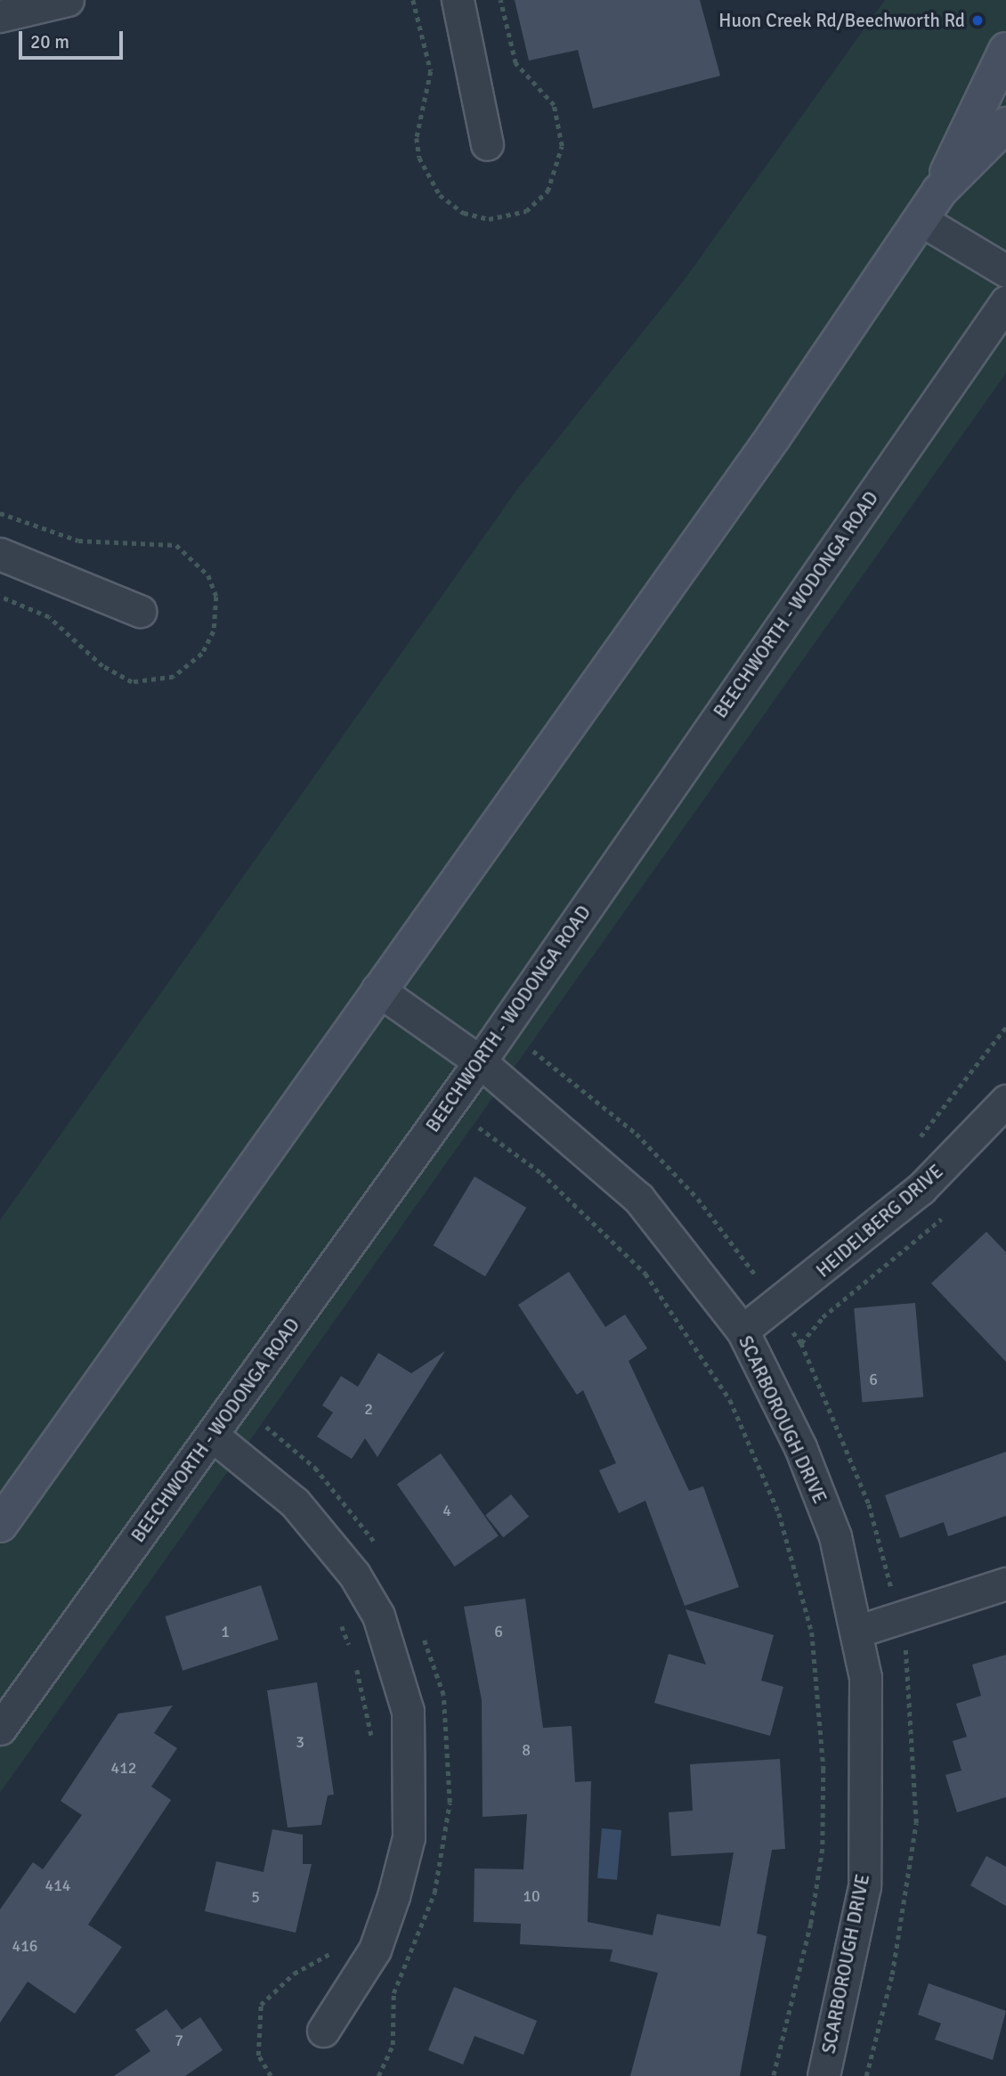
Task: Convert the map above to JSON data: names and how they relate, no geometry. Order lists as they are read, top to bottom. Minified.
{"streets":{"street":["BEECHWORTH - WODONGA ROAD","HEIDELBERG DRIVE","SCARBOROUGH DRIVE"]},"crossings":[["BEECHWORTH - WODONGA ROAD","SCARBOROUGH DRIVE"],["HEIDELBERG DRIVE","SCARBOROUGH DRIVE"]],"places":["Huon Creek Rd/Beechworth Rd"],"house_numbers":["6","2","4","1","6","3","8","412","414","10","5","416","7"],"scale_bar":"20 m"}
